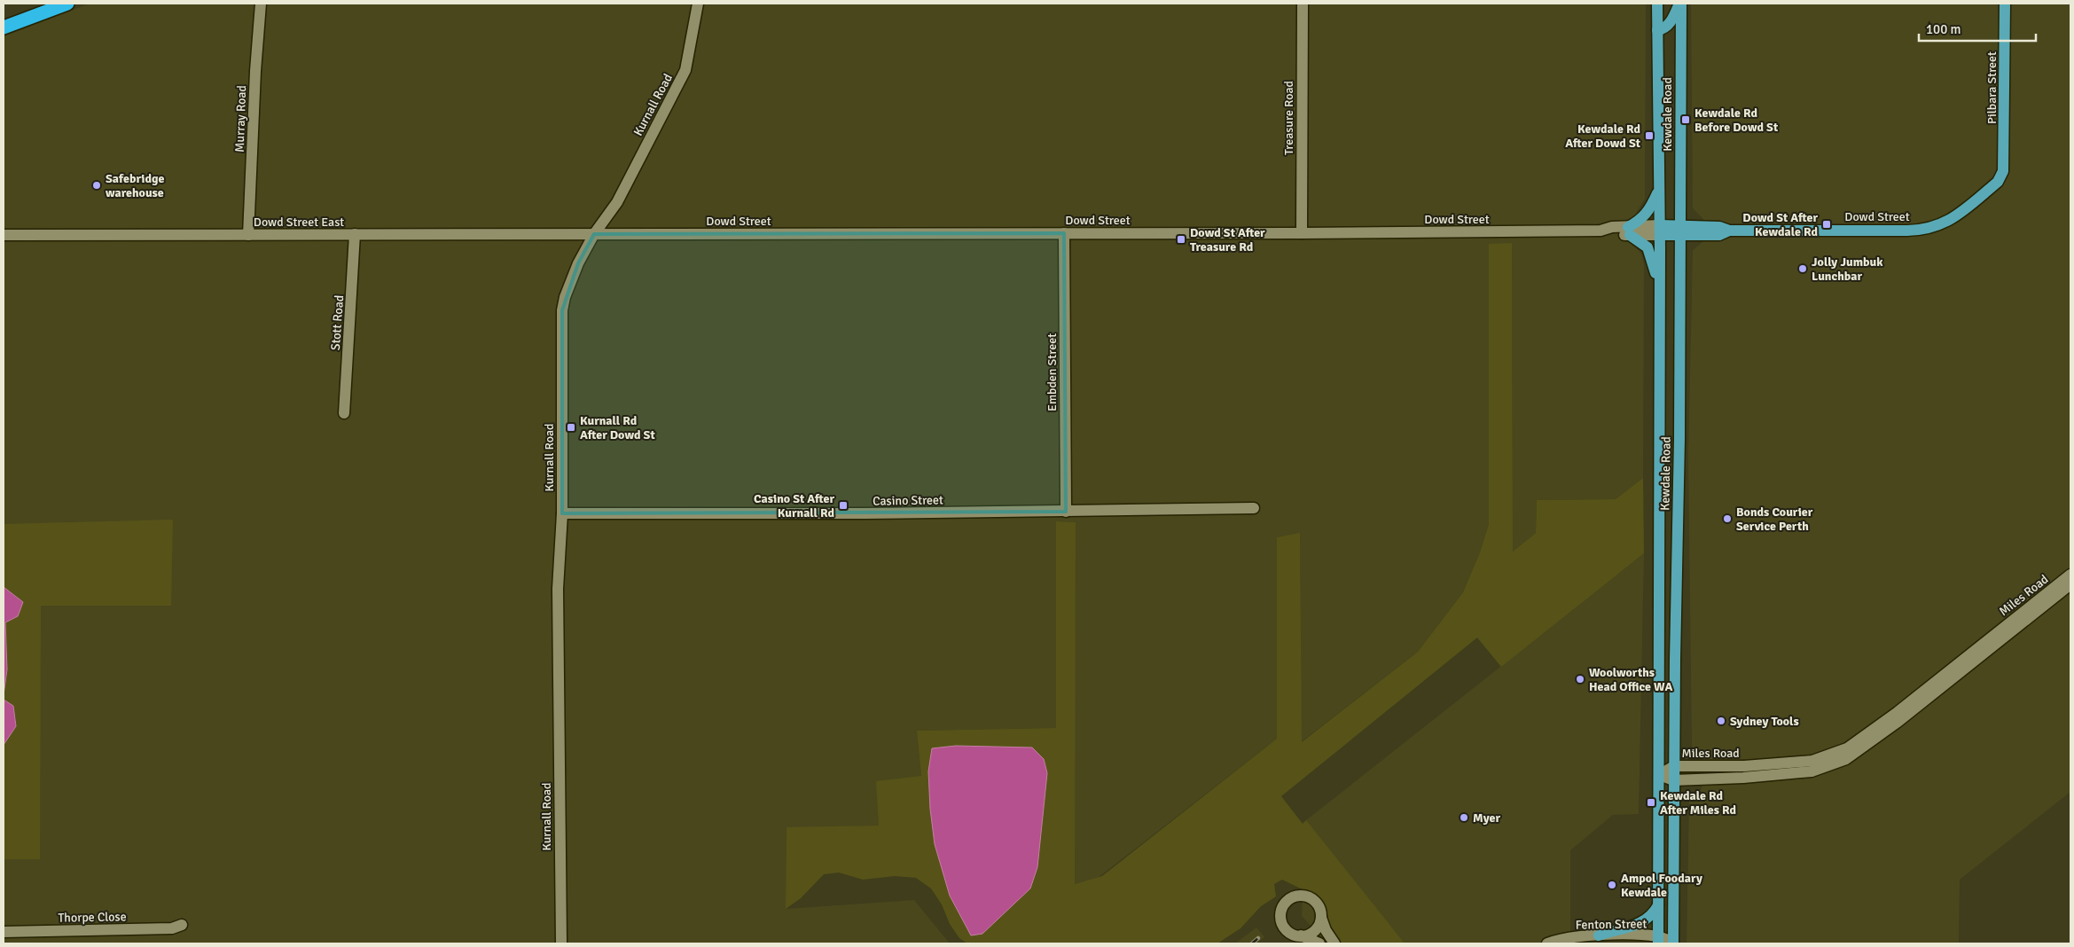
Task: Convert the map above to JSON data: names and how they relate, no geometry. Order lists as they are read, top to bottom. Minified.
{"streets":{"main road":["Pilbara Street","Kewdale Road","Dowd Street"],"street":["Kurnall Road","Treasure Road","Murray Road","Dowd Street East","Stott Road","Embden Street","Casino Street","Miles Road","Thorpe Close","Fenton Street"]},"crossings":[["Pilbara Street","Dowd Street"],["Kurnall Road","Dowd Street"],["Kurnall Road","Dowd Street East"],["Kurnall Road","Casino Street"],["Kewdale Road","Dowd Street"],["Kewdale Road","Miles Road"],["Kewdale Road","Fenton Street"],["Treasure Road","Dowd Street"],["Murray Road","Dowd Street East"],["Dowd Street","Dowd Street East"],["Dowd Street","Embden Street"],["Dowd Street East","Stott Road"],["Embden Street","Casino Street"]],"places":{"transit":["Kewdale Rd Before Dowd St","Kewdale Rd After Dowd St","Dowd St After Kewdale Rd","Dowd St After Treasure Rd","Kurnall Rd After Dowd St","Casino St After Kurnall Rd","Kewdale Rd After Miles Rd"],"other":["Safebridge warehouse","Jolly Jumbuk Lunchbar","Bonds Courier Service Perth","Woolworths Head Office WA","Sydney Tools","Myer","Ampol Foodary Kewdale"]},"scale_bar":"100 m"}
